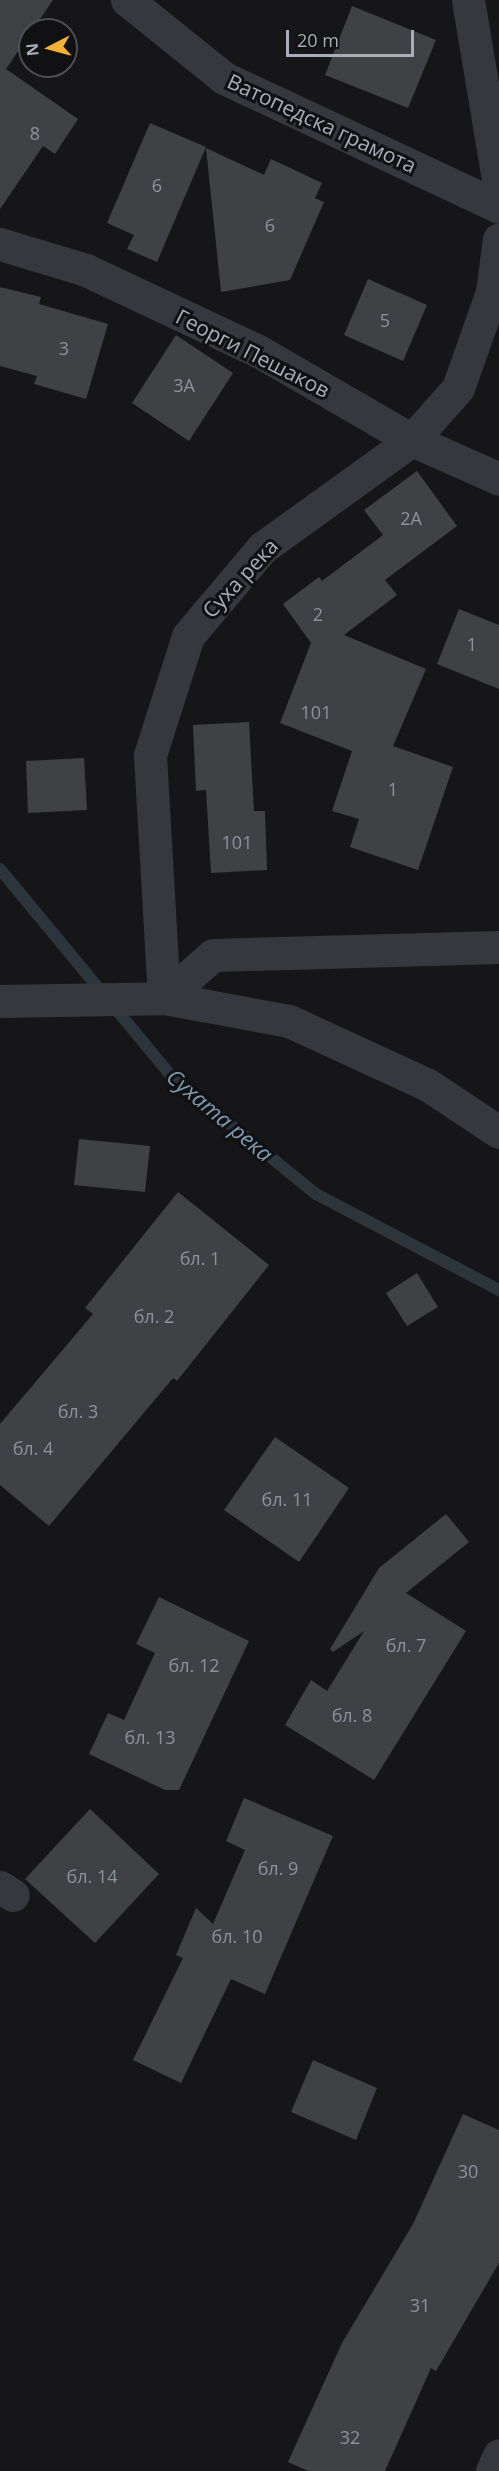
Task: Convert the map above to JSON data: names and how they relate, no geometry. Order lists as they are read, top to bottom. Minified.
{"streets":{"street":["Ватопедска грамота","Георги Пешаков","Суха река"]},"crossings":[["Георги Пешаков","Суха река"]],"water":["Сухата река"],"house_numbers":["8","6","6","5","3","3А","2А","2","1","101","1","101","бл. 1","бл. 2","бл. 3","бл. 4","бл. 11","бл. 7","бл. 12","бл. 8","бл. 13","бл. 9","бл. 14","бл. 10","30","31","32"],"scale_bar":"20 m","north":"left"}
